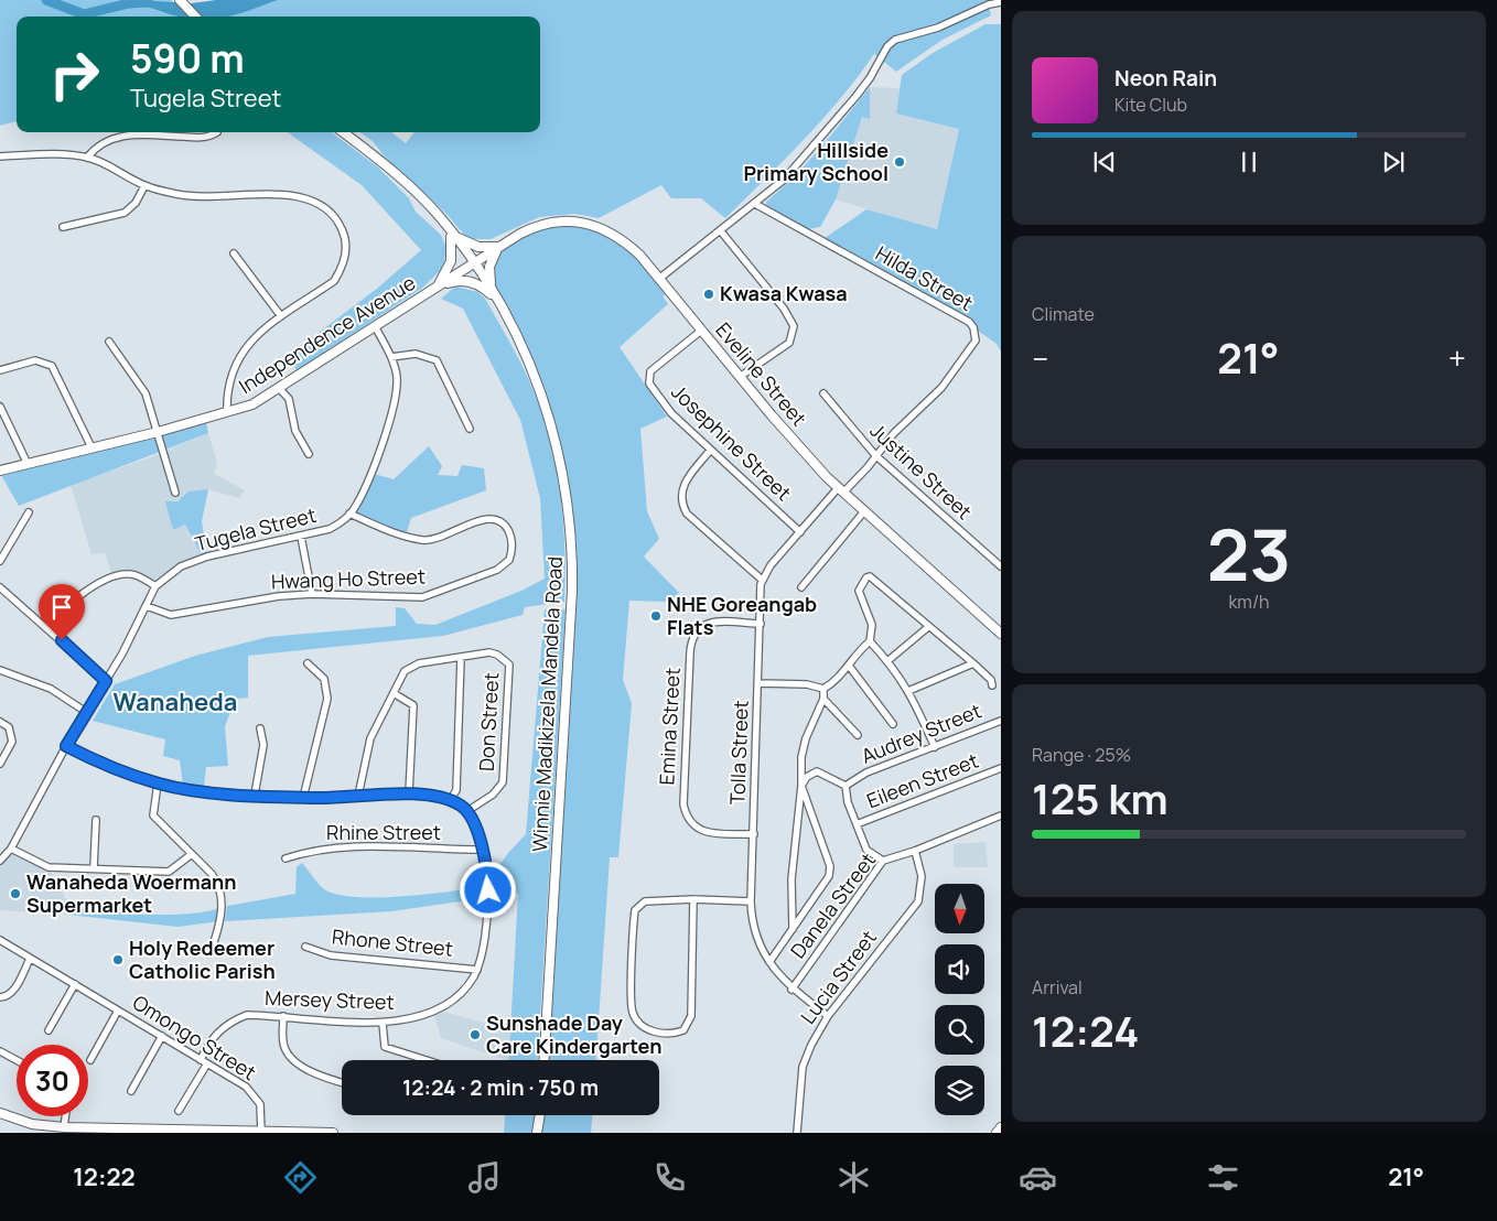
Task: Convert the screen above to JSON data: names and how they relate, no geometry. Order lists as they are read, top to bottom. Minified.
{"streets":{"main road":["Independence Avenue","Eveline Street","Winnie Madikizela Mandela Road"],"street":["Hilda Street","Josephine Street","Justine Street","Tugela Street","Hwang Ho Street","Don Street","Emina Street","Audrey Street","Tolla Street","Eileen Street","Rhine Street","Danela Street","Rhone Street","Lucia Street","Mersey Street","Omongo Street"]},"crossings":[["Hilda Street","Eveline Street"],["Hilda Street","Justine Street"],["Independence Avenue","Eveline Street"],["Independence Avenue","Tugela Street"],["Independence Avenue","Winnie Madikizela Mandela Road"],["Eveline Street","Josephine Street"],["Eveline Street","Winnie Madikizela Mandela Road"],["Tugela Street","Hwang Ho Street"],["Don Street","Mersey Street"],["Emina Street","Tolla Street"],["Audrey Street","Eileen Street"],["Audrey Street","Danela Street"],["Tolla Street","Danela Street"],["Tolla Street","Lucia Street"],["Rhine Street","Mersey Street"],["Danela Street","Lucia Street"],["Rhone Street","Mersey Street"],["Mersey Street","Omongo Street"]],"districts":["Wanaheda"],"places":["Hillside Primary School","Kwasa Kwasa","NHE Goreangab Flats","Wanaheda Woermann Supermarket","Holy Redeemer Catholic Parish","Sunshade Day Care Kindergarten"],"north":"bottom","page":{"turn":["590 m","Tugela Street"],"song":["Neon Rain","Kite Club"],"tile":["Climate",["23","km/h"],["Range · 25%","125 km"],["Arrival","12:24"]],"heat":["−","21°","+"],"limit":"30","trip":"12:24 · 2 min · 750 m","tabs":["12:22","21°"]}}
